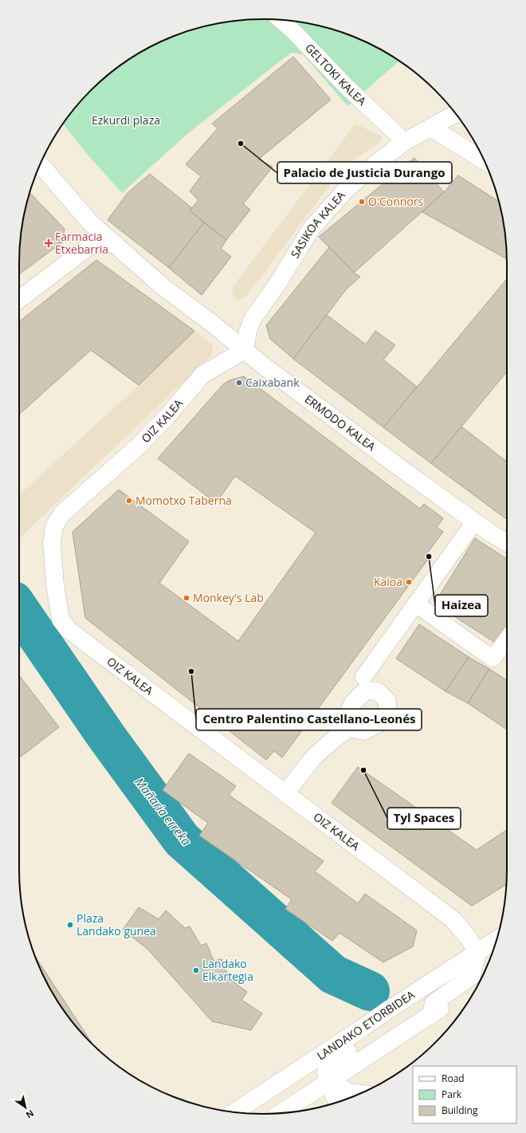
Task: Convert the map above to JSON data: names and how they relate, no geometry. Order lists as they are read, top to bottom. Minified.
{"streets":{"street":["GELTOKI KALEA","SASIKOA KALEA","OIZ KALEA","ERMODO KALEA","LANDAKO ETORBIDEA"]},"crossings":[["SASIKOA KALEA","OIZ KALEA"],["SASIKOA KALEA","ERMODO KALEA"],["OIZ KALEA","ERMODO KALEA"],["OIZ KALEA","LANDAKO ETORBIDEA"]],"water":["Mañaria erreka"],"parks":["Ezkurdi plaza"],"places":{"other":["Palacio de Justicia Durango","O'Connors","Caixabank","Momotxo Taberna","Haizea","Kaioa","Monkey's Lab","Centro Palentino Castellano-Leonés","Tyl Spaces","Plaza Landako gunea","Landako Elkartegia"],"health":["Farmacia Etxebarria"]},"legend":["Road","Park","Building"],"north":"bottom right"}
